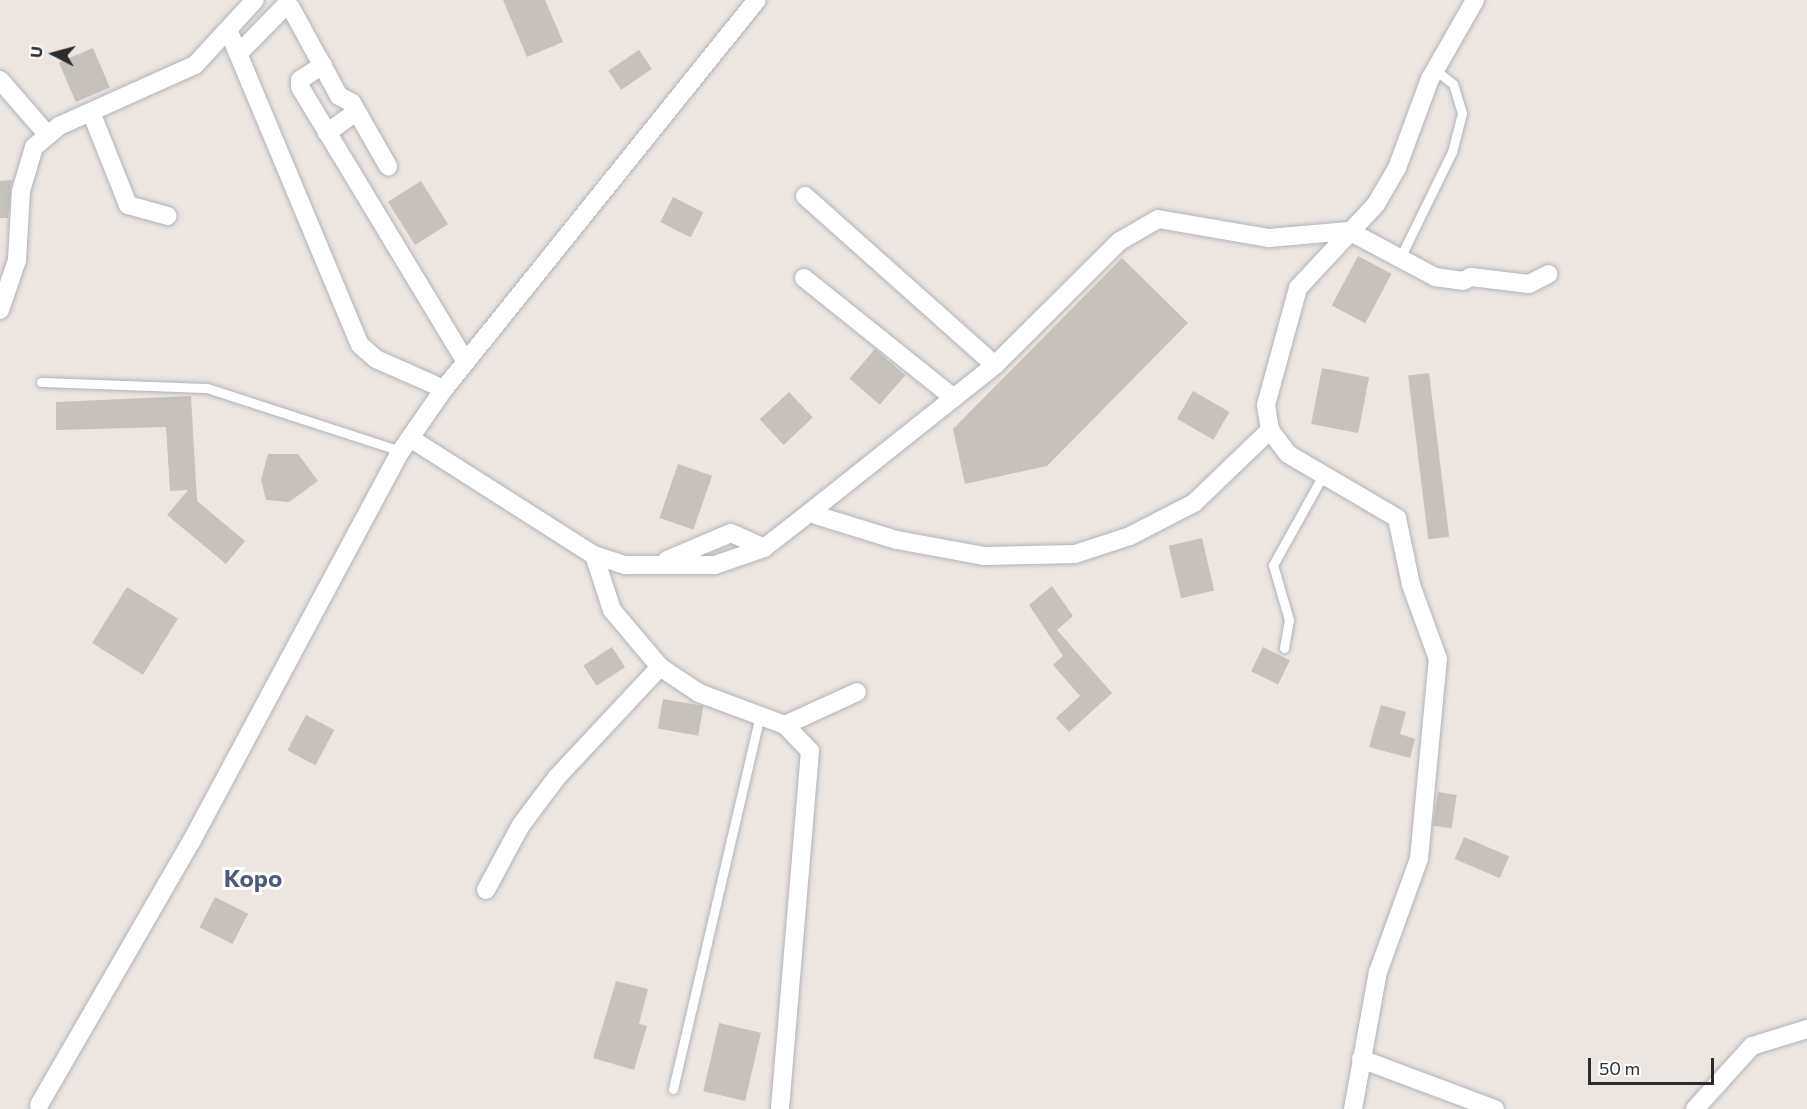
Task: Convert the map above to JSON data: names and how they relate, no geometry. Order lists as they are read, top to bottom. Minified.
{"districts":["Kopo"],"scale_bar":"50 m","north":"left"}
